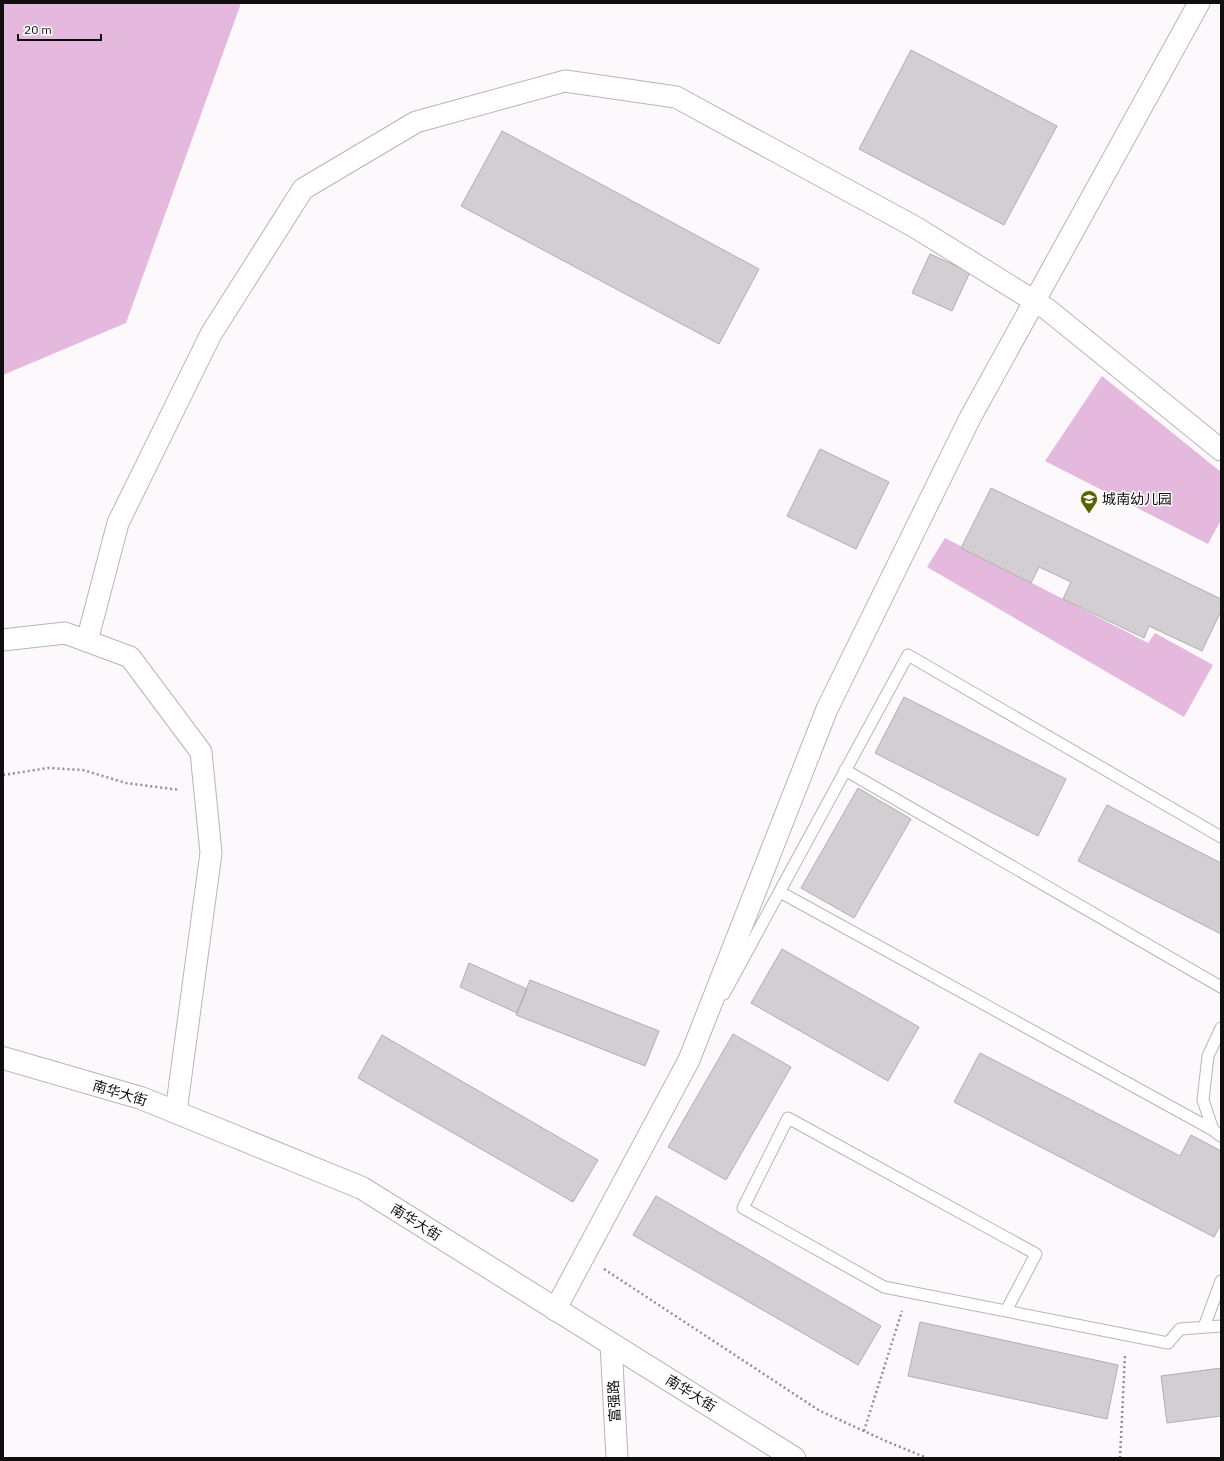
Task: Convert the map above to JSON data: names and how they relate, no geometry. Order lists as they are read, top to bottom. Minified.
{"streets":{"main road":["南华大街"],"street":["富强路"]},"crossings":[["南华大街","富强路"]],"places":{"school or university":["城南幼儿园"]},"scale_bar":"20 m"}
